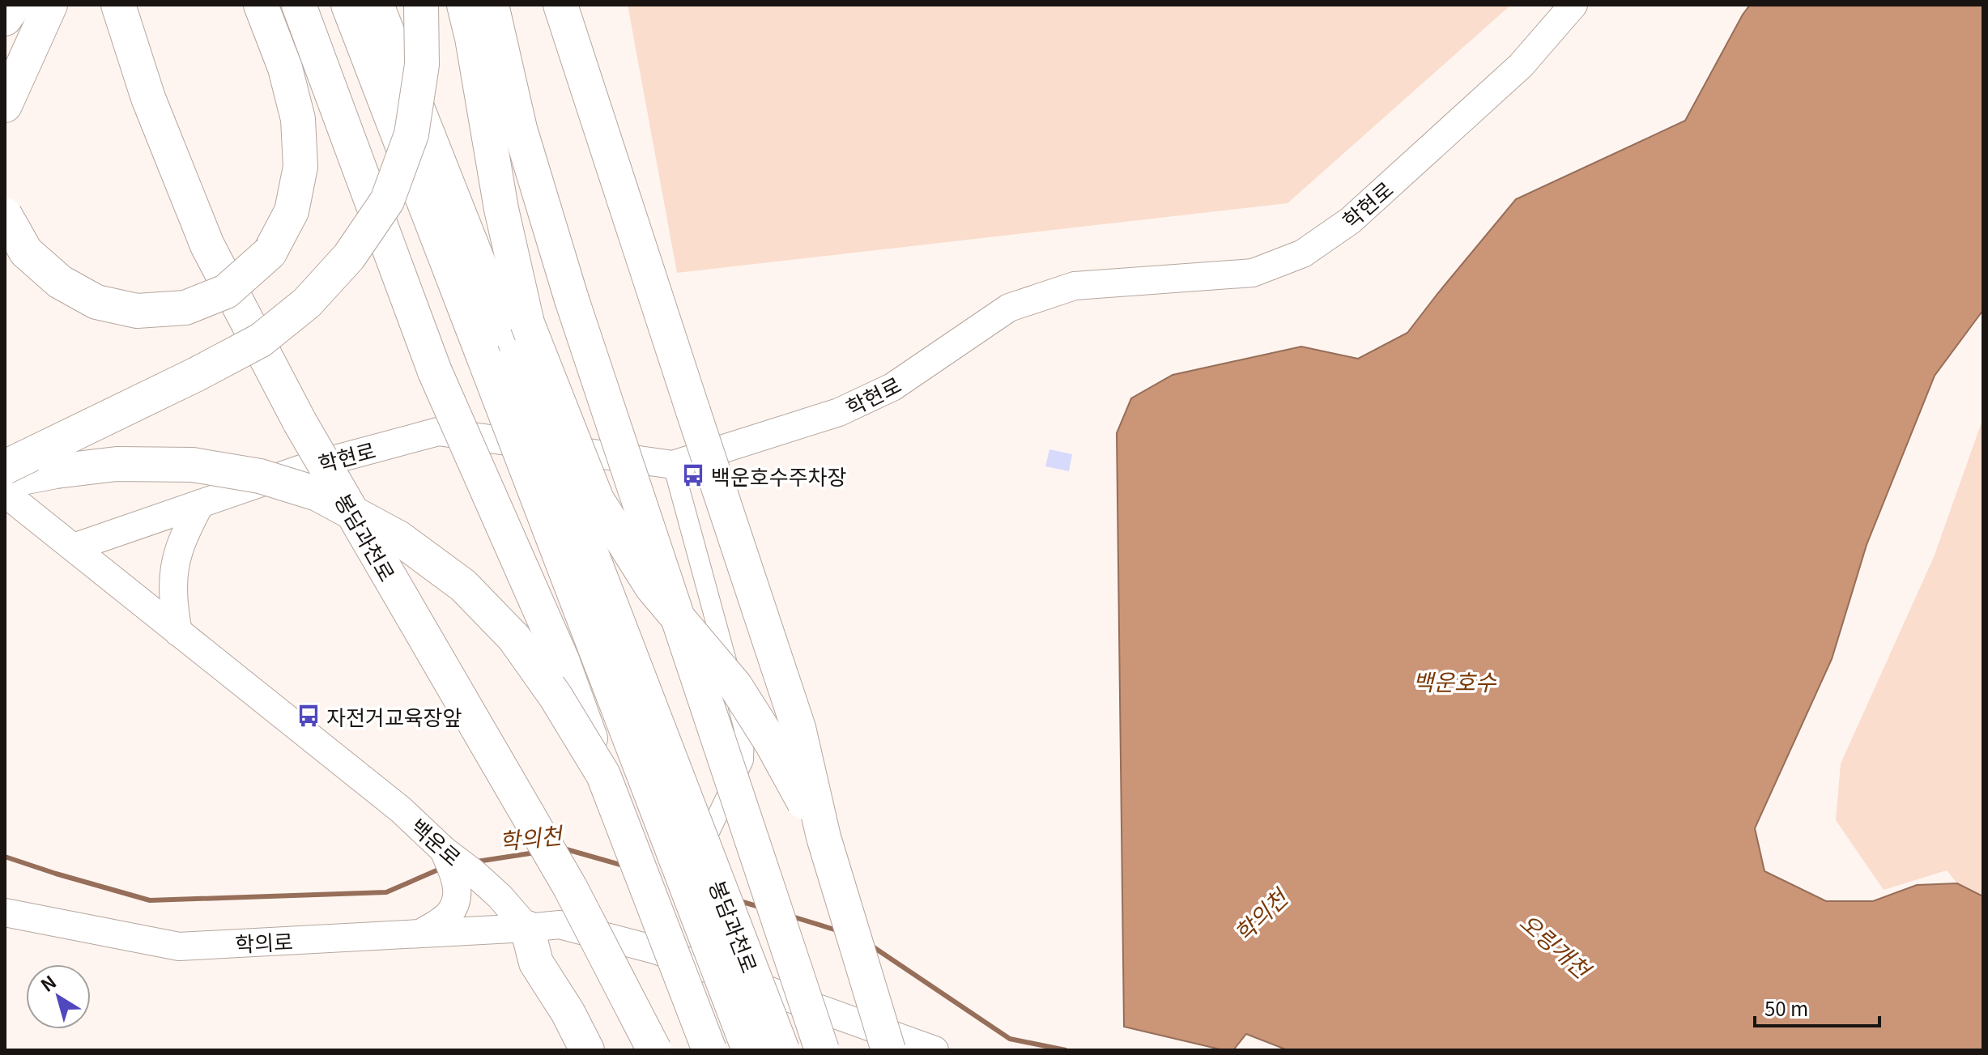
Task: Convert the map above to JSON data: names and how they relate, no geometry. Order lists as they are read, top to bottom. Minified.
{"streets":{"highway":["봉담과천로"],"street":["학현로","백운로","학의로"]},"crossings":[["학현로","백운로"],["백운로","학의로"]],"water":["백운호수","학의천","오링개천"],"places":{"bus stop":["백운호수주차장","자전거교육장앞"]},"scale_bar":"50 m","north":"top left"}
